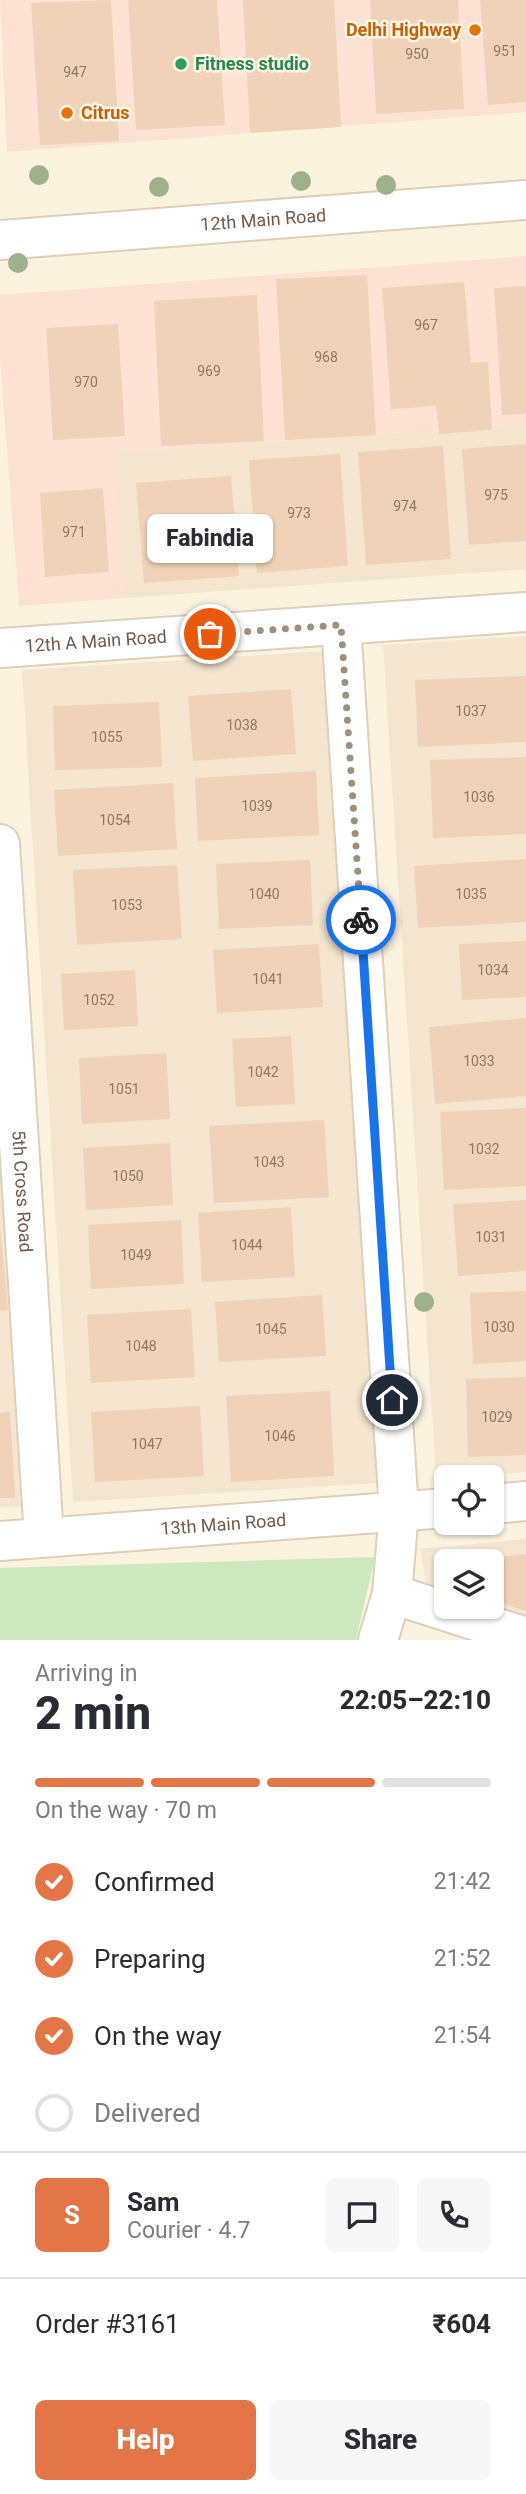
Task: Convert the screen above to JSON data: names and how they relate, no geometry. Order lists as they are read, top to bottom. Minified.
{"streets":{"street":["12th Main Road","12th A Main Road","5th Cross Road","13th Main Road"]},"crossings":[["5th Cross Road","13th Main Road"]],"places":["Delhi Highway","Fitness studio","Citrus","Fabindia"],"house_numbers":["951","950","947","967","968","969","970","975","974","973","971","1037","1038","1055","1036","1039","1054","1040","1035","1053","1034","1041","1052","1033","1042","1051","1032","1043","1050","1031","1044","1049","1030","1045","1048","1029","1046","1047"],"page":{"bubble":"Fabindia","heading":["2 min","Arriving in","22:05–22:10"],"panel":["Sam","Courier · 4.7","Order #3161","₹604"],"bar":"On the way · 70 m","list":[["Confirmed","21:42"],["Preparing","21:52"],["On the way","21:54"],"Delivered"],"round":"S","buttons":["Help","Share"]}}
